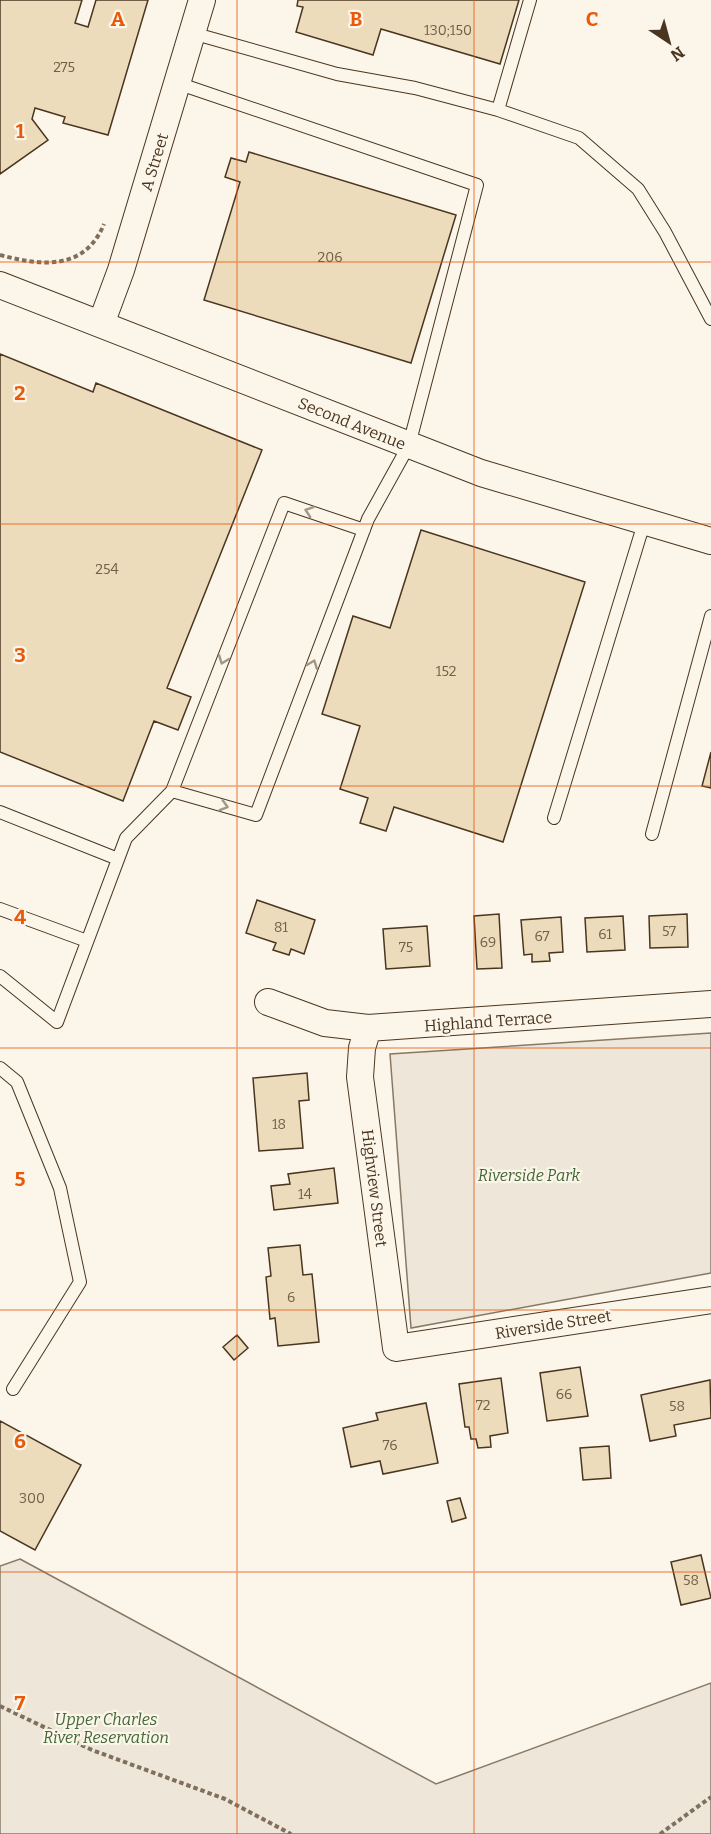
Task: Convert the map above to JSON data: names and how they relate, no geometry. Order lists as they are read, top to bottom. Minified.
{"streets":{"street":["A Street","Second Avenue","Highland Terrace","Highview Street","Riverside Street"]},"crossings":[["A Street","Second Avenue"],["Highland Terrace","Highview Street"],["Highview Street","Riverside Street"]],"parks":["Riverside Park","Upper Charles River Reservation"],"house_numbers":["130;150","275","206","254","152","81","57","61","67","69","75","18","14","6","66","72","58","76","300","58"],"north":"bottom right","grid":{"columns":["A","B","C"],"rows":["1","2","3","4","5","6","7"]}}
